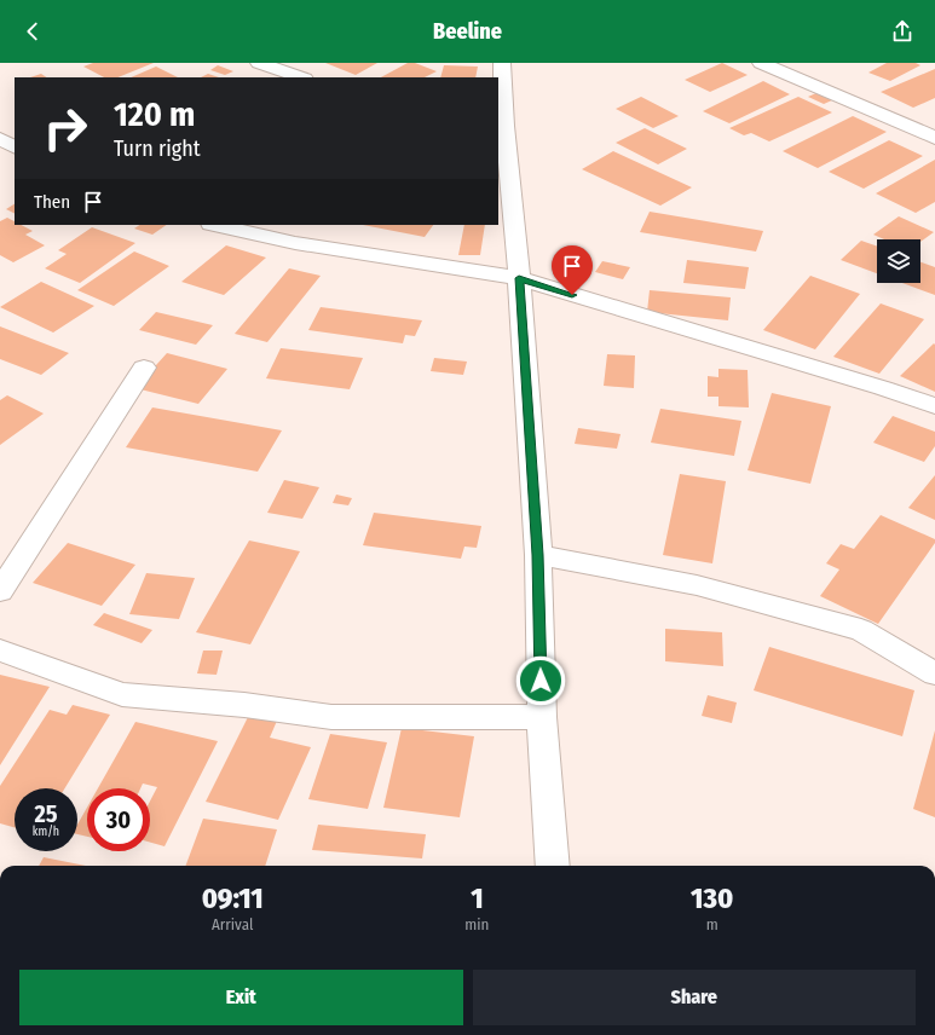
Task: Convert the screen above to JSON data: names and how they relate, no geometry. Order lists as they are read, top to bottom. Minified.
{"page":{"header":"Beeline","turn":["120 m","Turn right"],"then":"Then","speed":"25 km/h","limit":"30","eta":["09:11","Arrival","1","min","130","m"],"buttons":["Exit","Share"]}}
